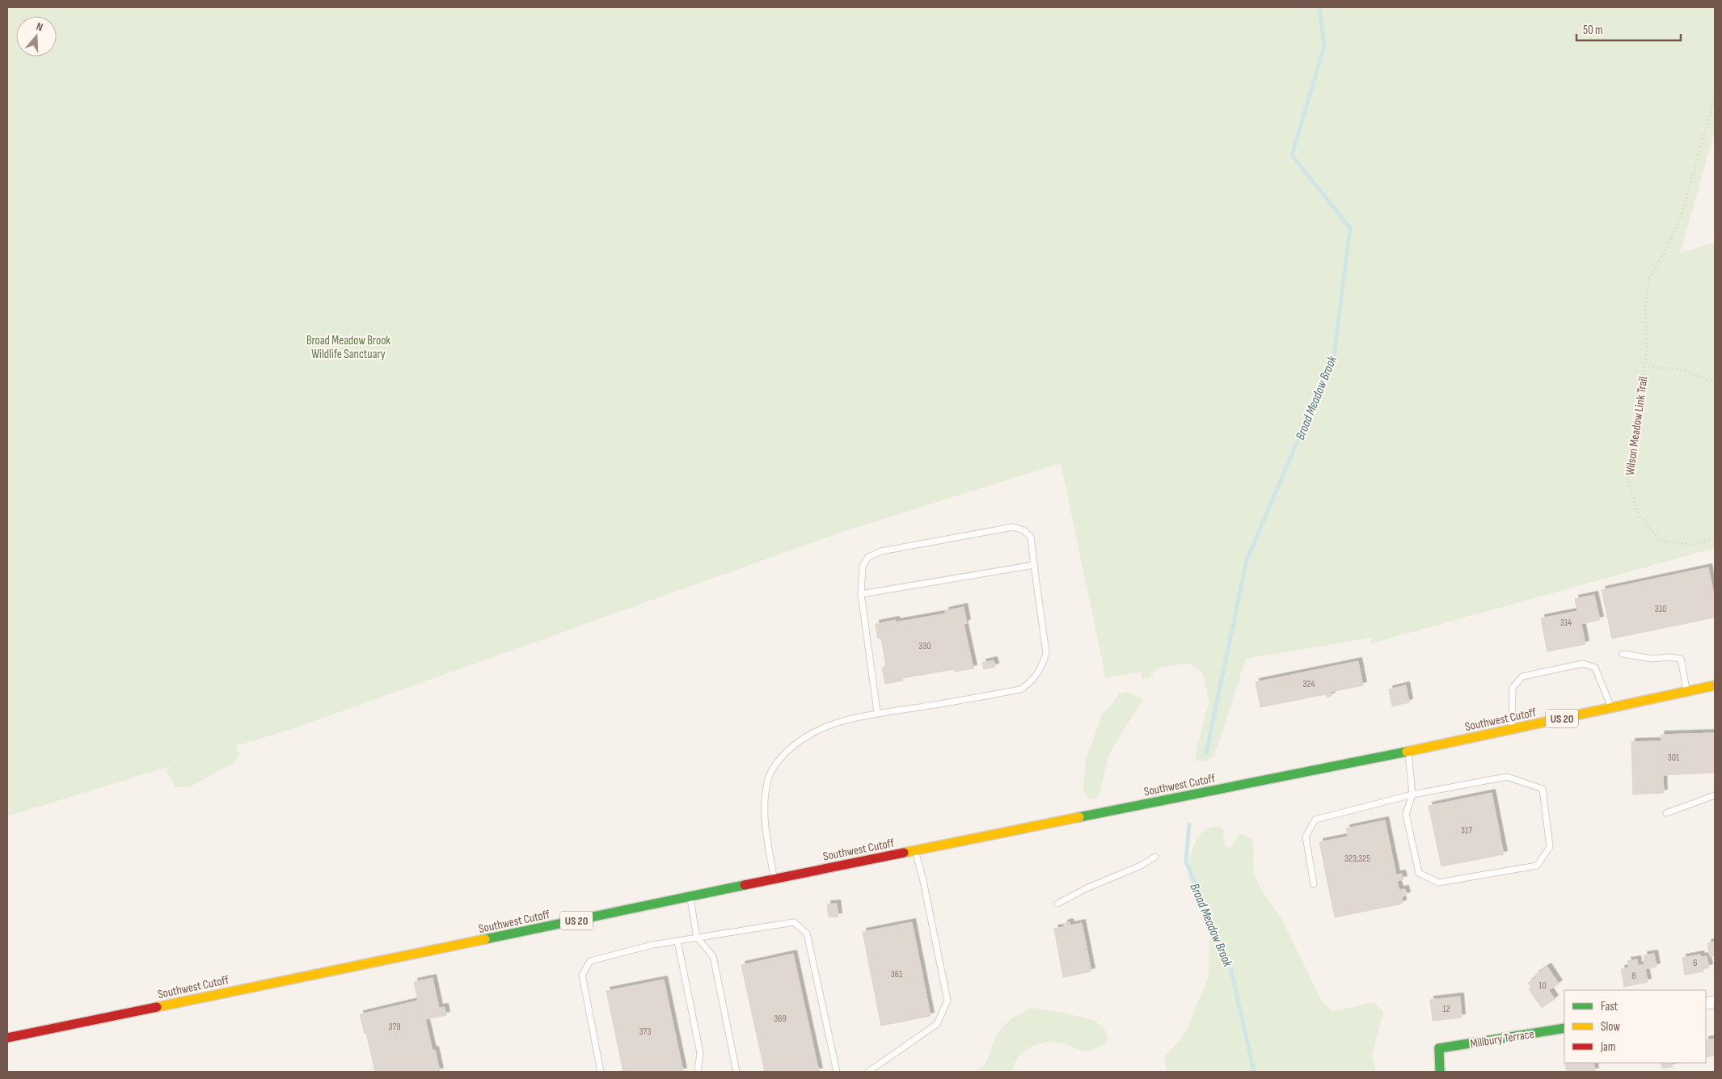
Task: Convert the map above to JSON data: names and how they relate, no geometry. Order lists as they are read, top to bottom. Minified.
{"streets":{"main road":["US 20","Southwest Cutoff","Millbury Terrace"],"path":["Wilson Meadow Link Trail"]},"water":["Broad Meadow Brook"],"parks":["Broad Meadow Brook Wildlife Sanctuary"],"house_numbers":["310","314","330","324","301","317","323;325","6","361","8","10","12","369","379","373"],"legend":["Fast","Slow","Jam"],"scale_bar":"50 m","north":"top"}
